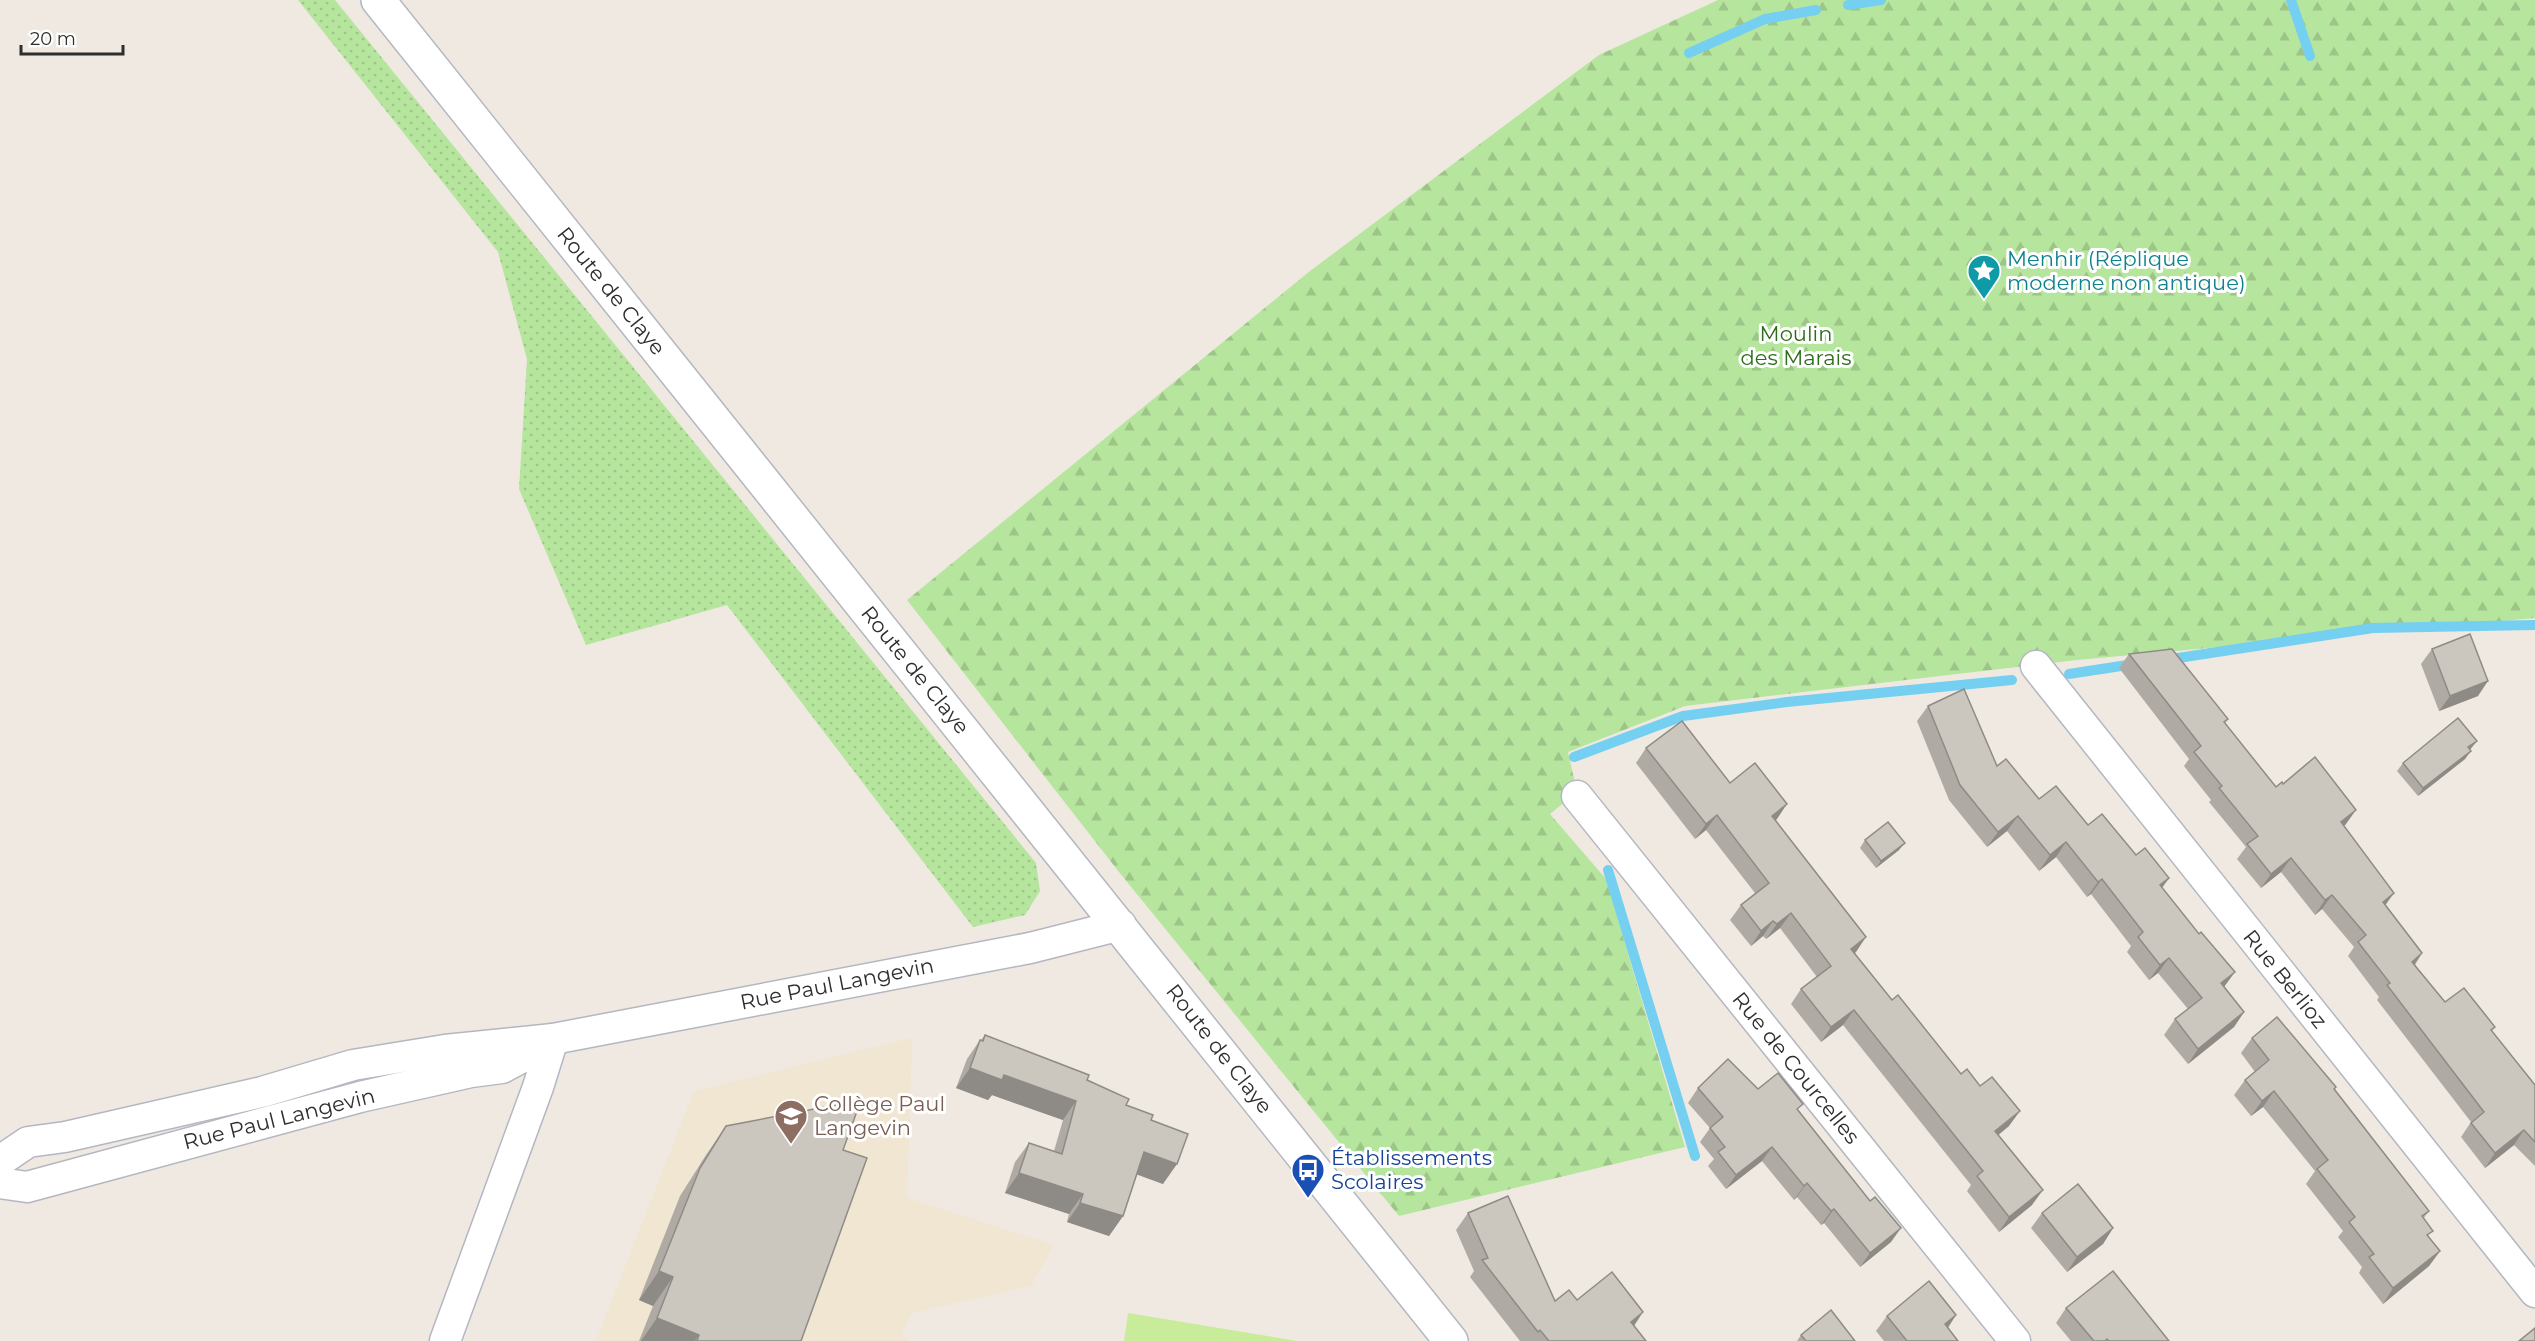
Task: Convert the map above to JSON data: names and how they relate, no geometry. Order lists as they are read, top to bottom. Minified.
{"streets":{"main road":["Route de Claye"],"street":["Rue Berlioz","Rue Paul Langevin","Rue de Courcelles"]},"crossings":[["Route de Claye","Rue Paul Langevin"]],"parks":["Moulin des Marais"],"places":{"place":["Menhir (Réplique moderne non antique)"],"school or university":["Collège Paul Langevin"],"bus stop":["Établissements Scolaires"]},"scale_bar":"20 m"}
